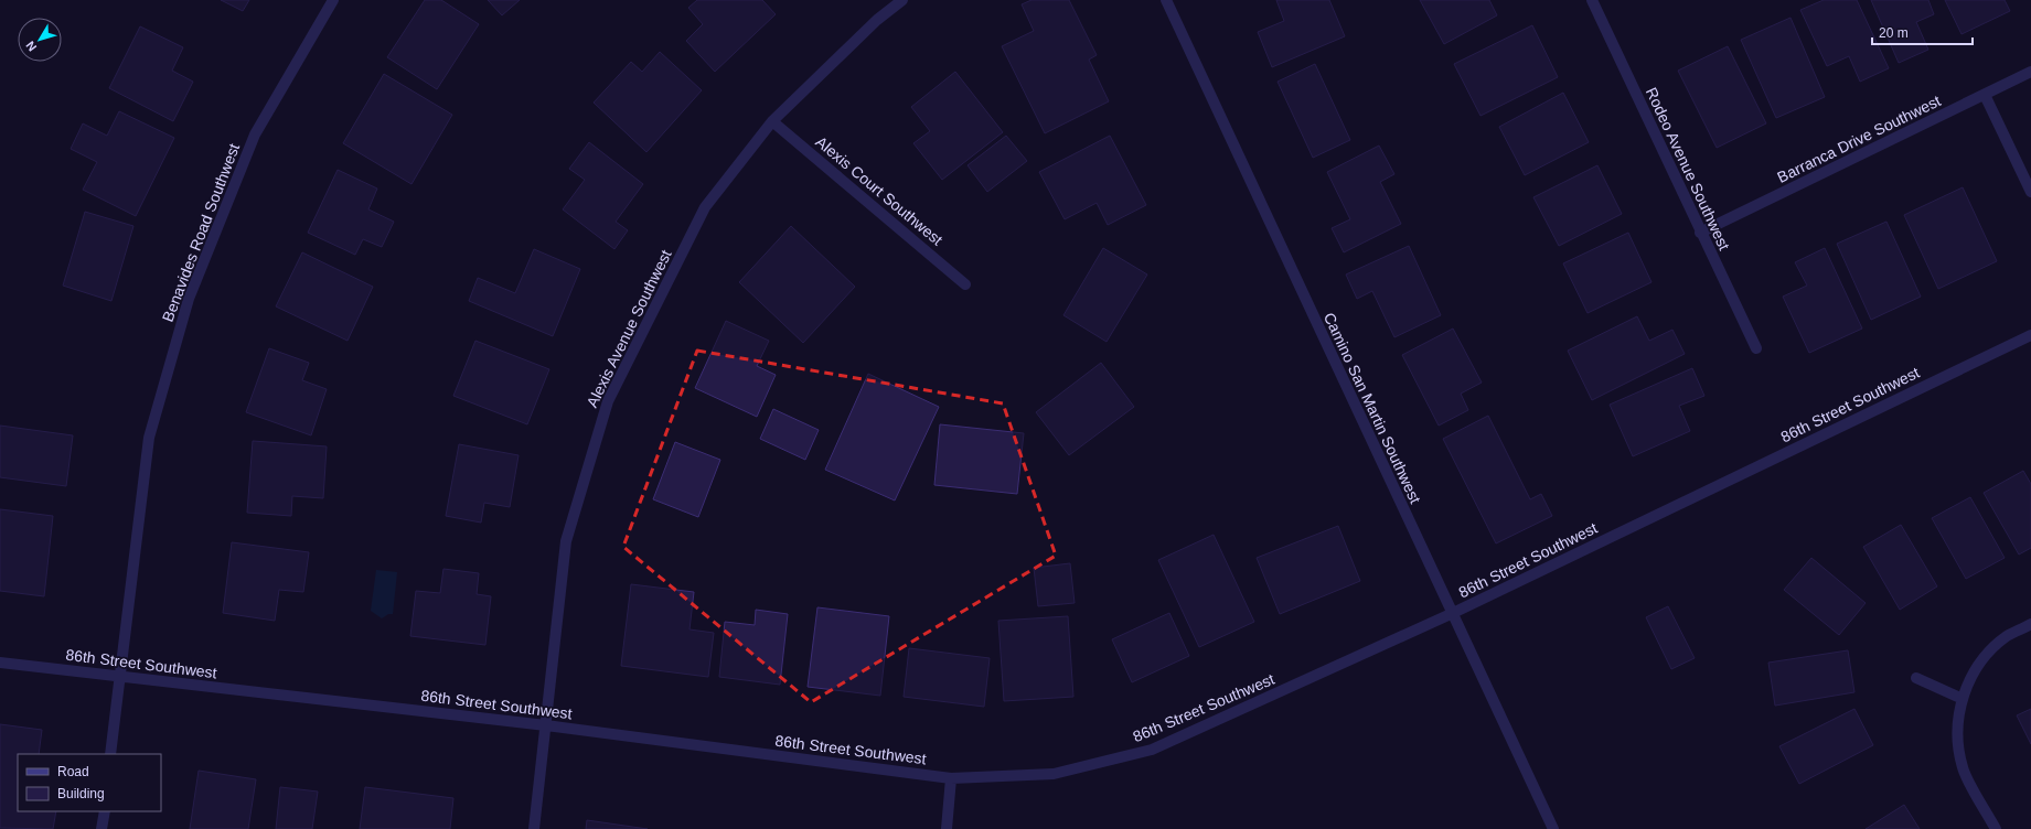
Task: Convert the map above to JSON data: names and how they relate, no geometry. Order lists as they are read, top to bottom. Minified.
{"streets":{"street":["Barranca Drive Southwest","Rodeo Avenue Southwest","Alexis Court Southwest","Benavides Road Southwest","Alexis Avenue Southwest","86th Street Southwest","Camino San Martin Southwest"]},"crossings":[["Barranca Drive Southwest","Rodeo Avenue Southwest"],["Alexis Court Southwest","Alexis Avenue Southwest"],["Benavides Road Southwest","86th Street Southwest"],["Alexis Avenue Southwest","86th Street Southwest"],["86th Street Southwest","Camino San Martin Southwest"]],"legend":["Road","Building"],"scale_bar":"20 m","north":"bottom left"}
